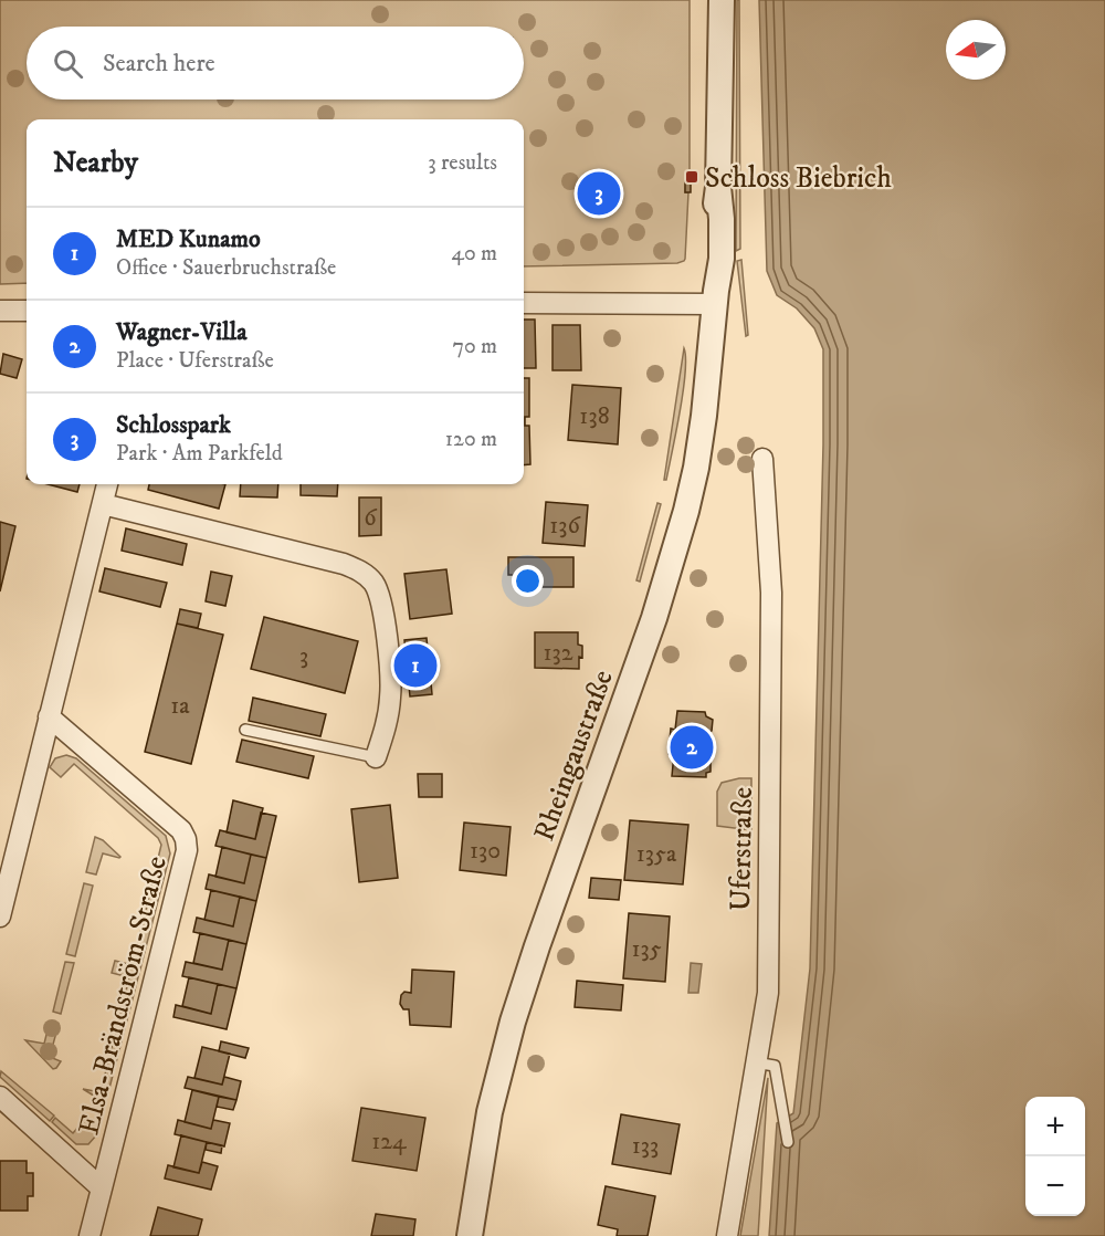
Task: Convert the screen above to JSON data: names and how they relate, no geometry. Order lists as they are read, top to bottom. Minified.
{"streets":{"street":["Rheingaustraße","Uferstraße","Elsa-Brändström-Straße"]},"places":{"transit":["Schloss Biebrich"]},"house_numbers":["138","6","136","132","3","1a","130","135a","135","124","133"],"north":"left","page":{"search":"Search here","heading":["Nearby","3 results"],"pins":["3","1","2"],"list":[{"mark":"1","name":"MED Kunamo","note":"Office · Sauerbruchstraße","value":"40 m"},{"mark":"2","name":"Wagner-Villa","note":"Place · Uferstraße","value":"70 m"},{"mark":"3","name":"Schlosspark","note":"Park · Am Parkfeld","value":"120 m"}],"map_buttons":["+","−"]}}
